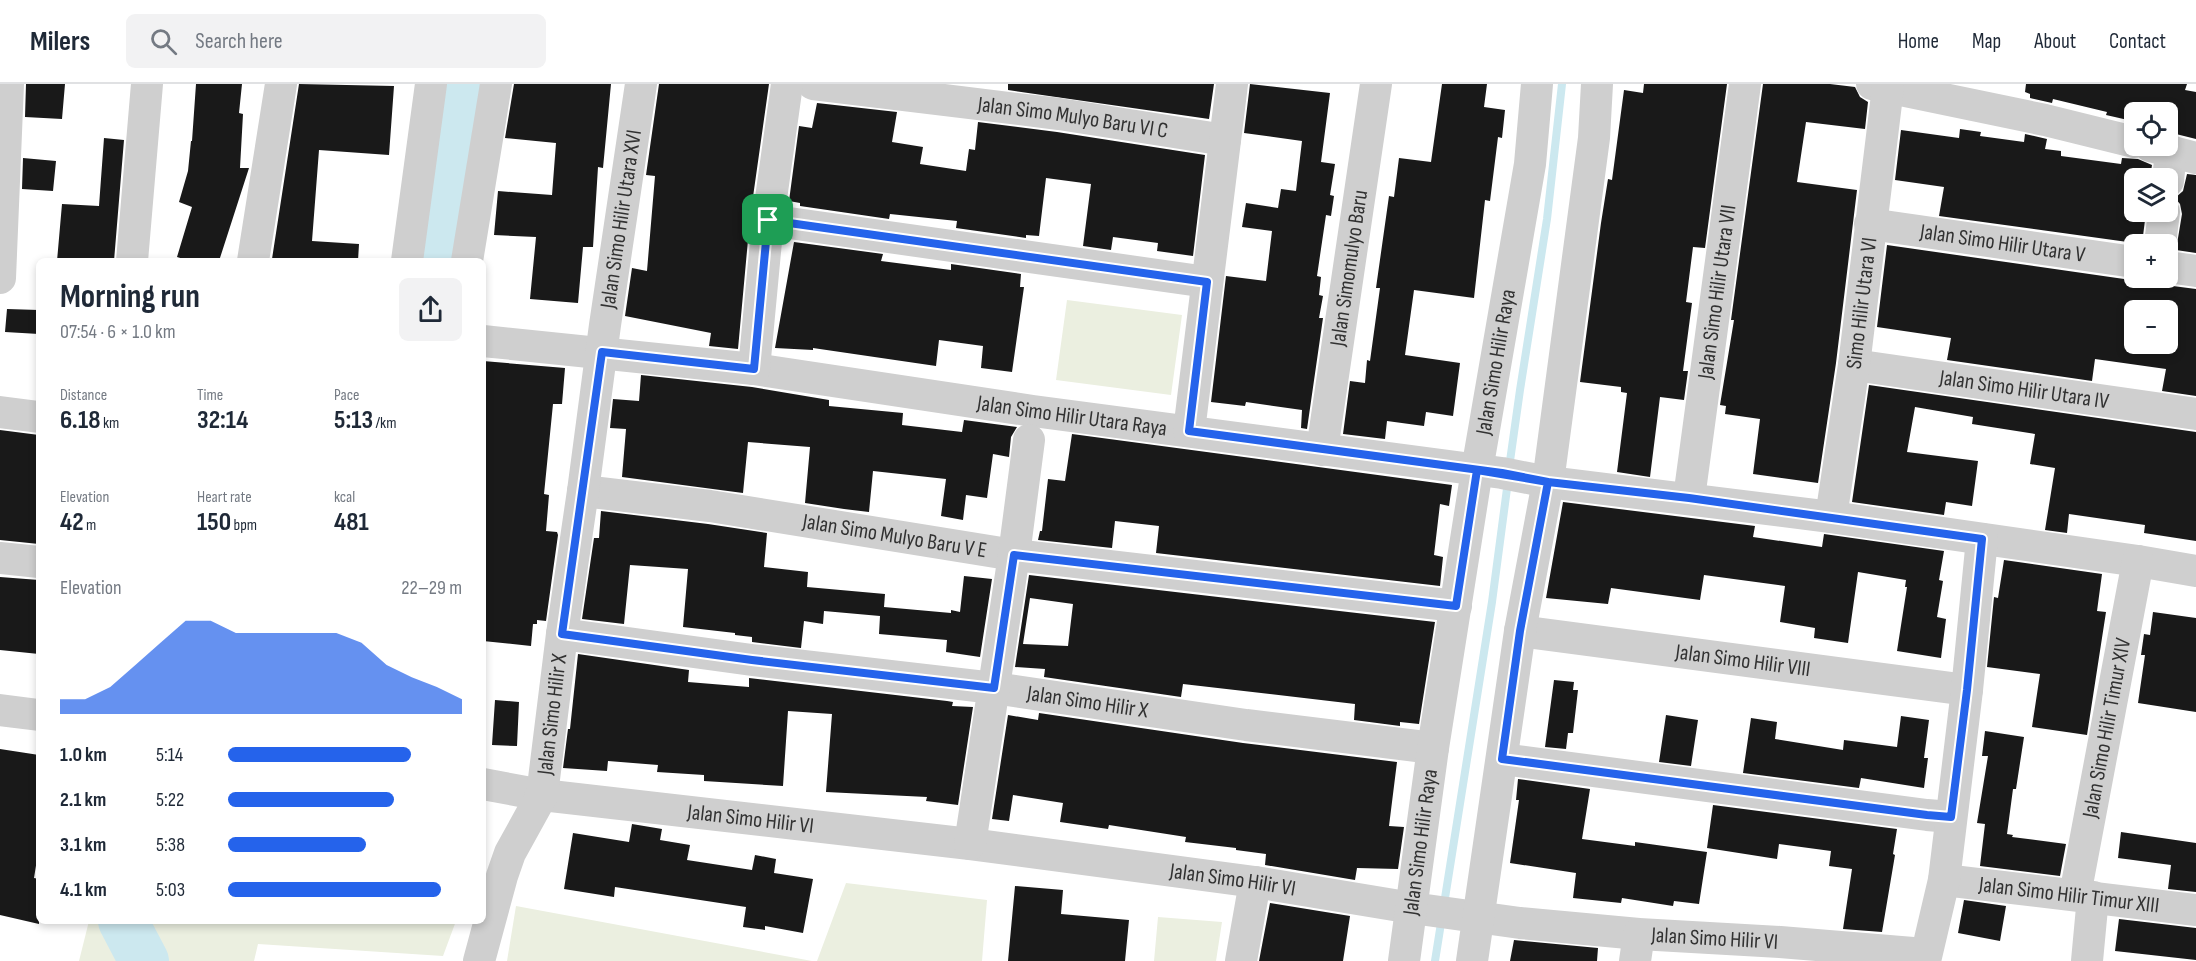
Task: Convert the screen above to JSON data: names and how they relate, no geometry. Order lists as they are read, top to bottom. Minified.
{"streets":{"street":["Jalan Simo Mulyo Baru VI C","Jalan Simo Hilir Utara XVI","Jalan Simo Hilir Utara V","Jalan Simomulyo Baru","Jalan Simo Hilir Utara VII","Simo Hilir Utara VI","Jalan Simo Hilir Raya","Jalan Simo Hilir Utara IV","Jalan Simo Hilir Utara Raya","Jalan Simo Mulyo Baru V E","Jalan Simo Hilir VIII","Jalan Simo Hilir X","Jalan Simo Hilir Timur XIV","Jalan Simo Hilir VI","Jalan Simo Hilir Timur XIII"]},"crossings":[["Jalan Simo Hilir Utara XVI","Jalan Simo Hilir Utara Raya"],["Jalan Simo Hilir Utara XVI","Jalan Simo Hilir X"],["Jalan Simo Hilir Utara V","Simo Hilir Utara VI"],["Jalan Simomulyo Baru","Jalan Simo Hilir Utara Raya"],["Jalan Simo Hilir Utara VII","Jalan Simo Hilir Utara Raya"],["Simo Hilir Utara VI","Jalan Simo Hilir Utara IV"],["Simo Hilir Utara VI","Jalan Simo Hilir Utara Raya"],["Jalan Simo Hilir Raya","Jalan Simo Hilir Utara Raya"],["Jalan Simo Hilir Raya","Jalan Simo Mulyo Baru V E"],["Jalan Simo Hilir Raya","Jalan Simo Hilir VIII"],["Jalan Simo Hilir Raya","Jalan Simo Hilir X"],["Jalan Simo Hilir Raya","Jalan Simo Hilir VI"],["Jalan Simo Hilir Utara Raya","Jalan Simo Hilir X"],["Jalan Simo Hilir Utara Raya","Jalan Simo Hilir Timur XIV"],["Jalan Simo Mulyo Baru V E","Jalan Simo Hilir X"],["Jalan Simo Hilir X","Jalan Simo Hilir VI"],["Jalan Simo Hilir Timur XIV","Jalan Simo Hilir Timur XIII"]],"page":{"header":"Milers","search":"Search here","nav":["Home","Map","About","Contact"],"map_buttons":["+","−"],"heading":["Morning run","07:54 · 6 × 1.0 km"],"stats":[["Distance","6.18 km"],["Time","32:14"],["Pace","5:13 /km"],["Elevation","42 m"],["Heart rate","150 bpm"],["kcal","481"]],"chart":["Elevation","22–29 m"],"list":[{"name":"1.0 km","note":"5:14"},{"name":"2.1 km","note":"5:22"},{"name":"3.1 km","note":"5:38"},{"name":"4.1 km","note":"5:03"}]}}
